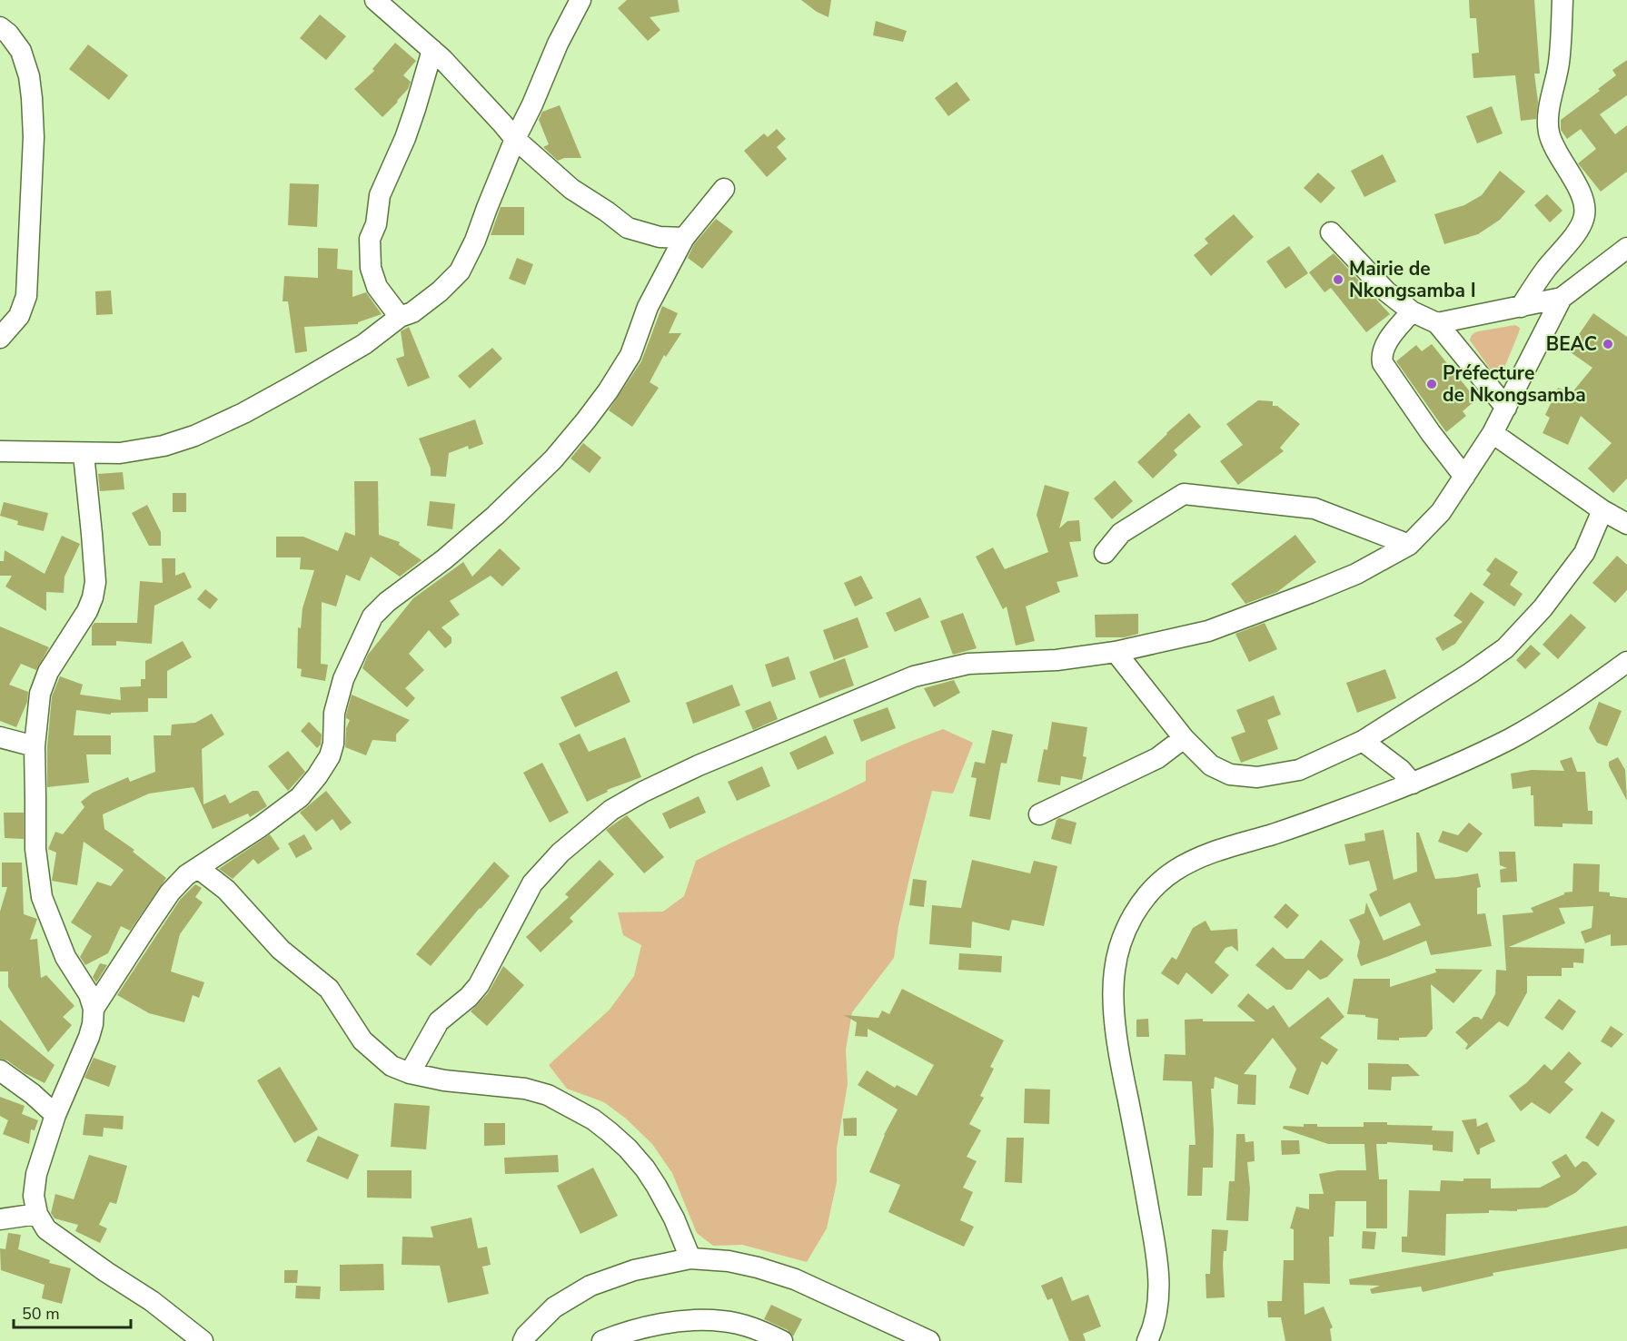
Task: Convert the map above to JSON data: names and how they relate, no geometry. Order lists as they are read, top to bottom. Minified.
{"places":["Mairie de Nkongsamba I","BEAC","Préfecture de Nkongsamba"],"scale_bar":"50 m"}
